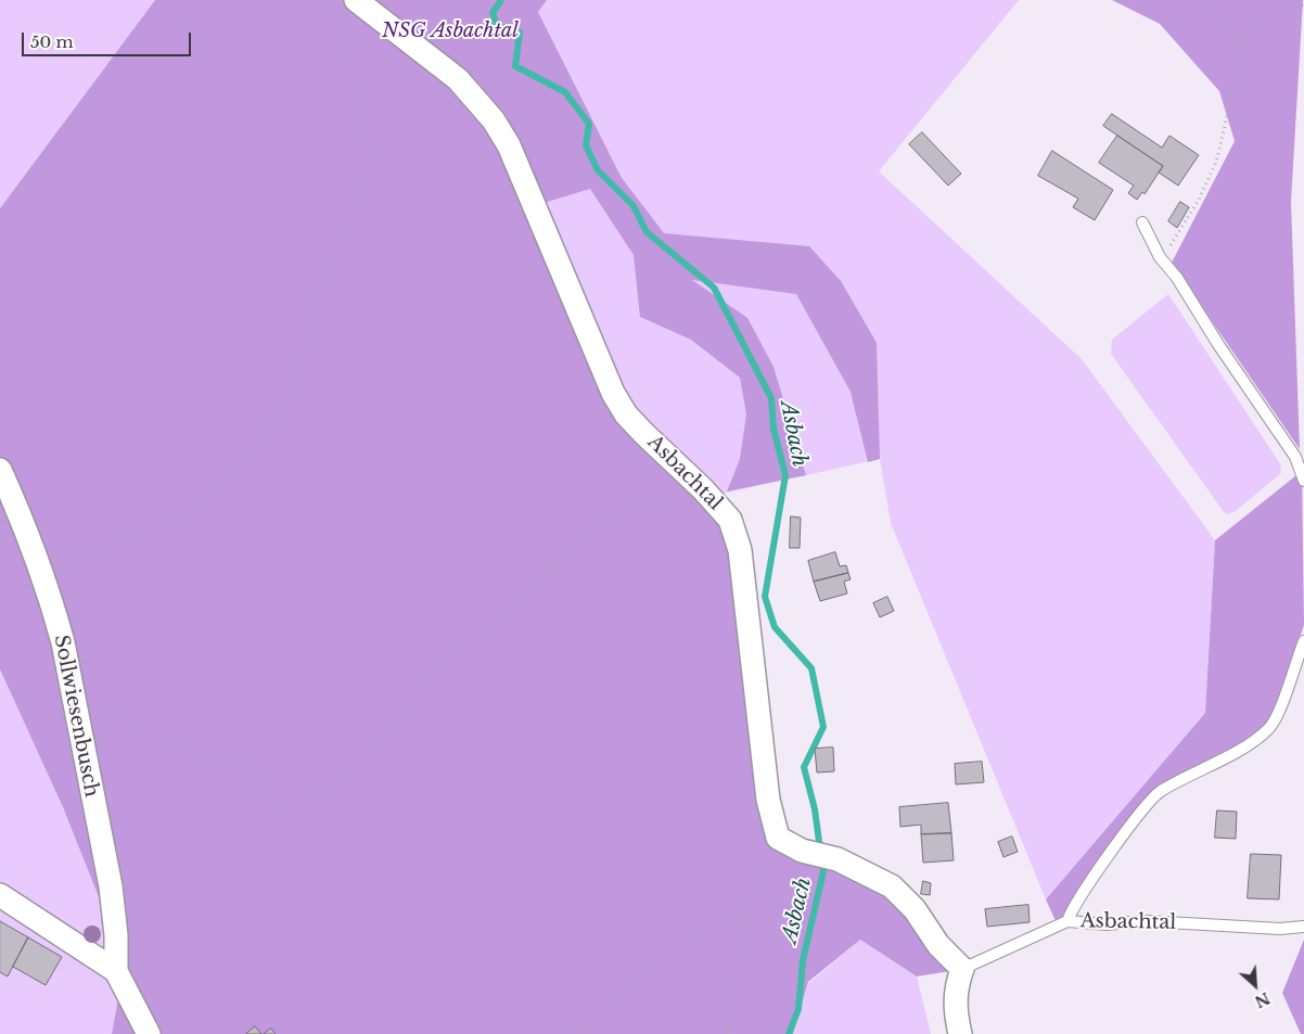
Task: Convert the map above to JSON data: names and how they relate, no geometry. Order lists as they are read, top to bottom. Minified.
{"streets":{"street":["Asbachtal","Sollwiesenbusch"]},"water":["Asbach"],"parks":["NSG Asbachtal"],"scale_bar":"50 m","north":"bottom right"}
